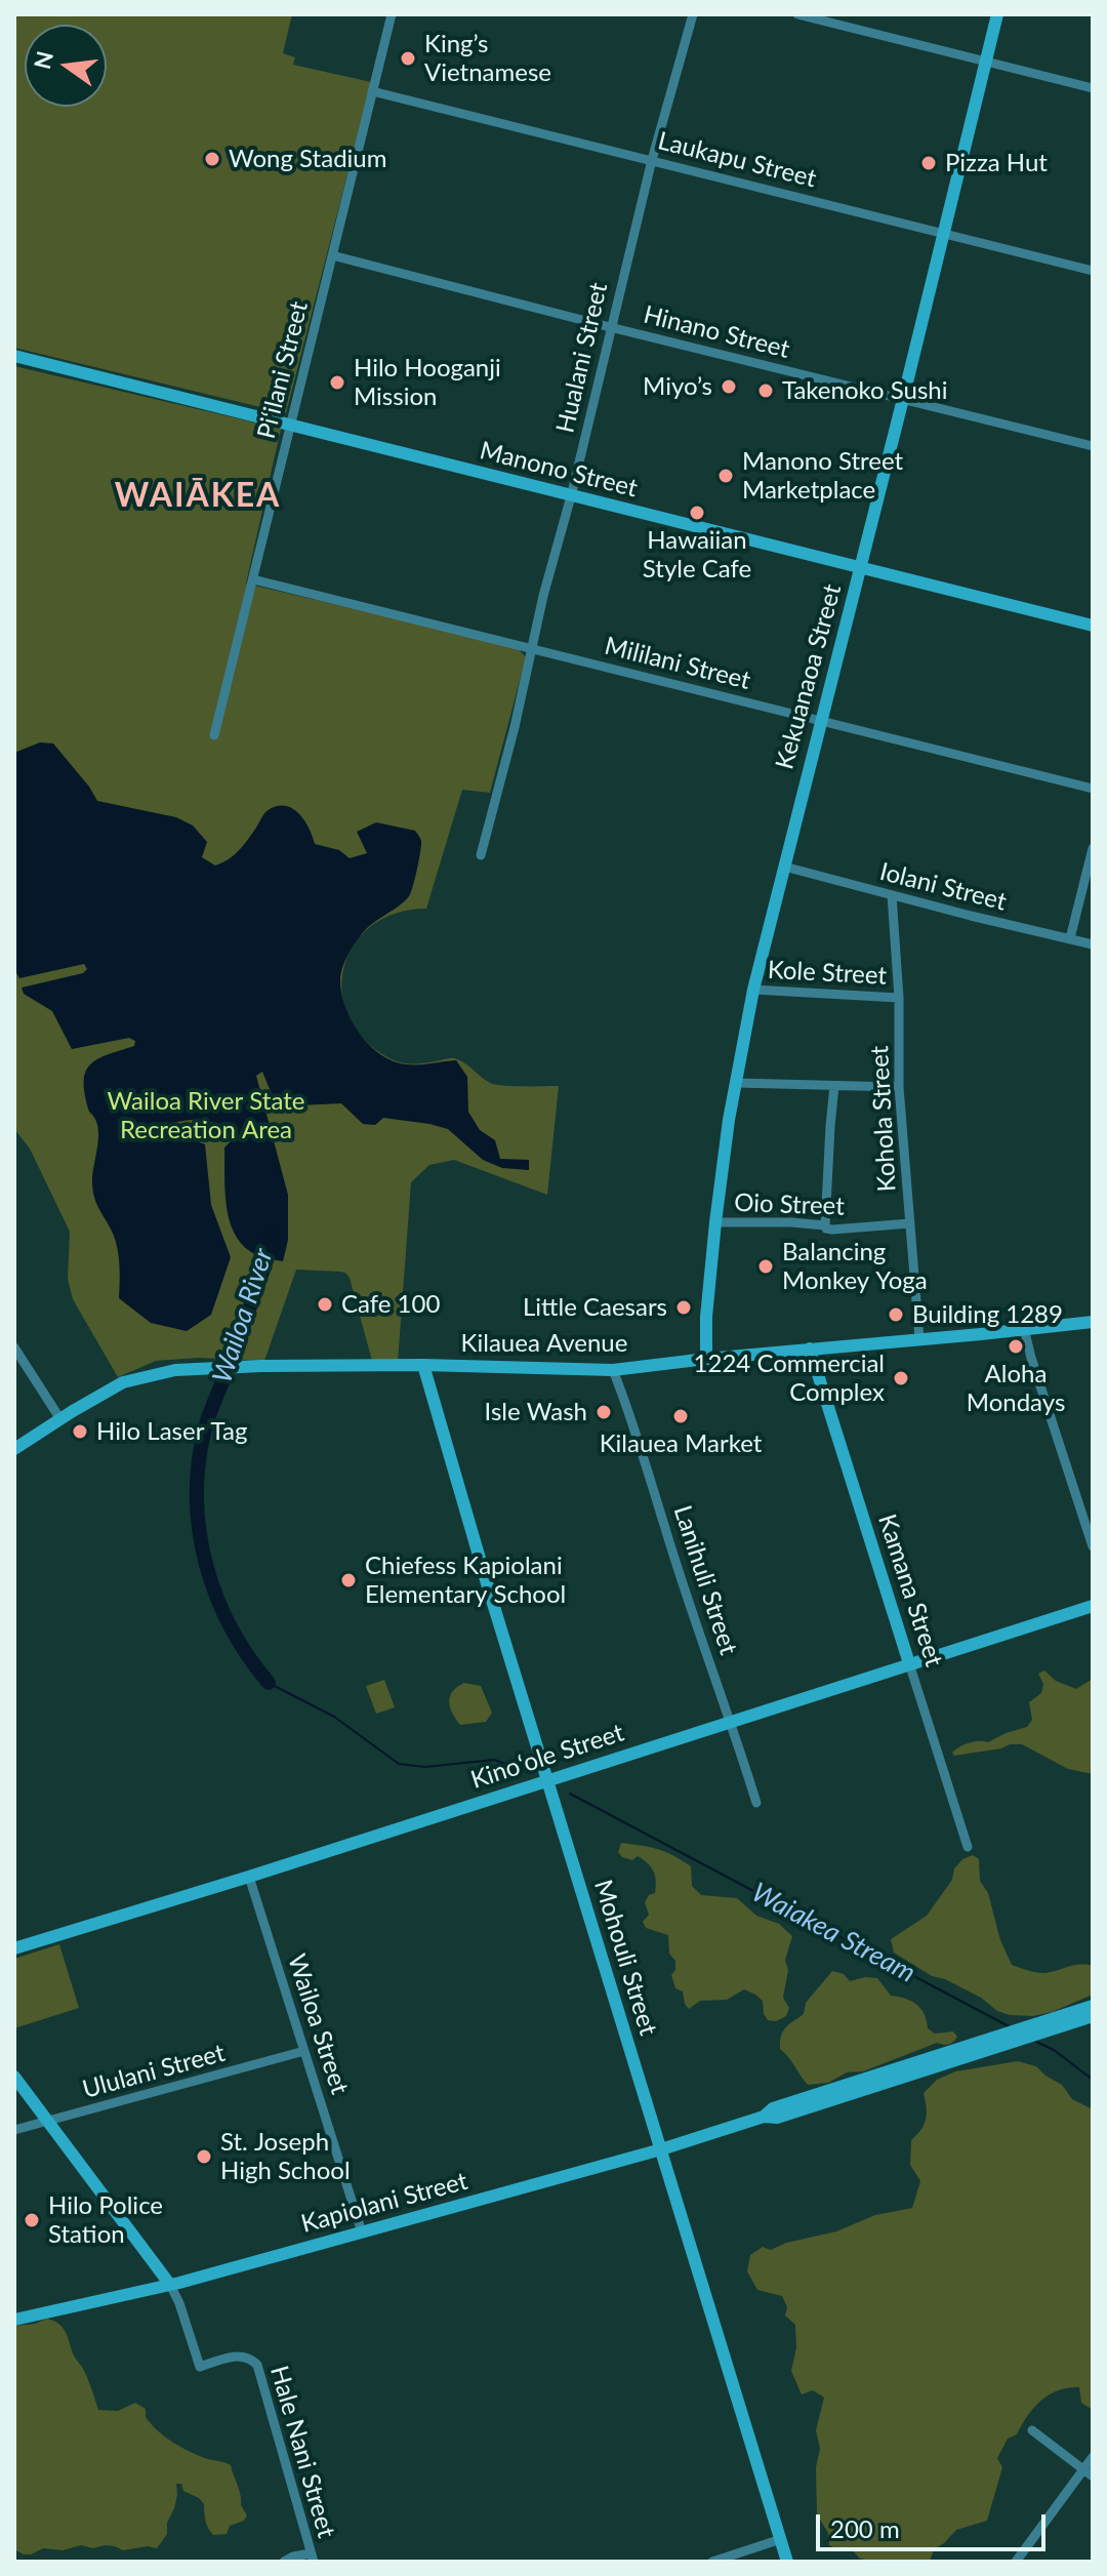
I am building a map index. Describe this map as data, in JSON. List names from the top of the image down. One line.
{"streets":{"street":["Laukapu Street","Hinano Street","Hualani Street","Pi‘ilani Street","Manono Street","Mililani Street","Kekuanaoa Street","Iolani Street","Kole Street","Kohola Street","Oio Street","Kilauea Avenue","Lanihuli Street","Kamana Street","Kinoʻole Street","Mohouli Street","Wailoa Street","Ululani Street","Kapiolani Street","Hale Nani Street"]},"crossings":[["Laukapu Street","Hualani Street"],["Laukapu Street","Pi‘ilani Street"],["Laukapu Street","Kekuanaoa Street"],["Hinano Street","Hualani Street"],["Hinano Street","Pi‘ilani Street"],["Hinano Street","Kekuanaoa Street"],["Hualani Street","Manono Street"],["Hualani Street","Mililani Street"],["Pi‘ilani Street","Manono Street"],["Pi‘ilani Street","Mililani Street"],["Manono Street","Kekuanaoa Street"],["Mililani Street","Kekuanaoa Street"],["Kekuanaoa Street","Iolani Street"],["Kekuanaoa Street","Kole Street"],["Kekuanaoa Street","Oio Street"],["Kekuanaoa Street","Kilauea Avenue"],["Iolani Street","Kohola Street"],["Kole Street","Kohola Street"],["Kohola Street","Oio Street"],["Kohola Street","Kilauea Avenue"],["Kilauea Avenue","Lanihuli Street"],["Kilauea Avenue","Kamana Street"],["Kilauea Avenue","Mohouli Street"],["Lanihuli Street","Kinoʻole Street"],["Kamana Street","Kinoʻole Street"],["Kinoʻole Street","Mohouli Street"],["Kinoʻole Street","Wailoa Street"],["Mohouli Street","Kapiolani Street"],["Wailoa Street","Ululani Street"],["Wailoa Street","Kapiolani Street"],["Kapiolani Street","Hale Nani Street"]],"districts":["WAIĀKEA"],"water":["Wailoa River","Waiakea Stream"],"parks":["Wailoa River State Recreation Area"],"places":["King’s Vietnamese","Wong Stadium","Pizza Hut","Hilo Hooganji Mission","Miyo’s","Takenoko Sushi","Manono Street Marketplace","Hawaiian Style Cafe","Balancing Monkey Yoga","Cafe 100","Little Caesars","Building 1289","Aloha Mondays","1224 Commercial Complex","Isle Wash","Kilauea Market","Hilo Laser Tag","Chiefess Kapiolani Elementary School","St. Joseph High School","Hilo Police Station"],"scale_bar":"200 m","north":"left"}
